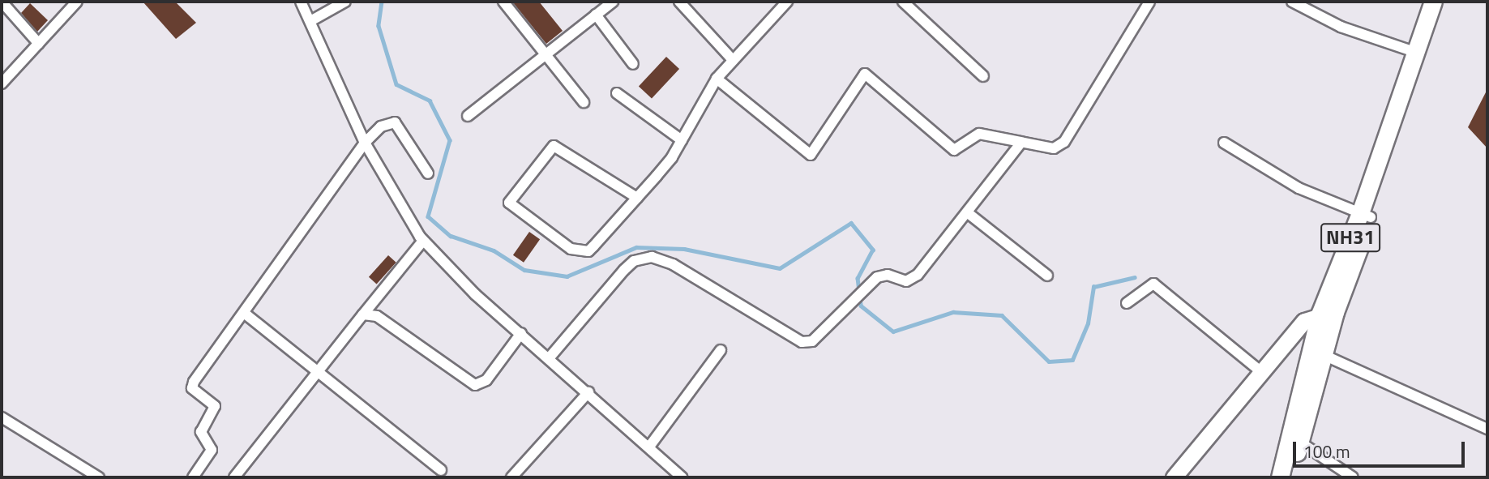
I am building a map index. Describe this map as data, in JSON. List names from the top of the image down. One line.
{"streets":{"highway":["NH31"]},"scale_bar":"100 m"}
